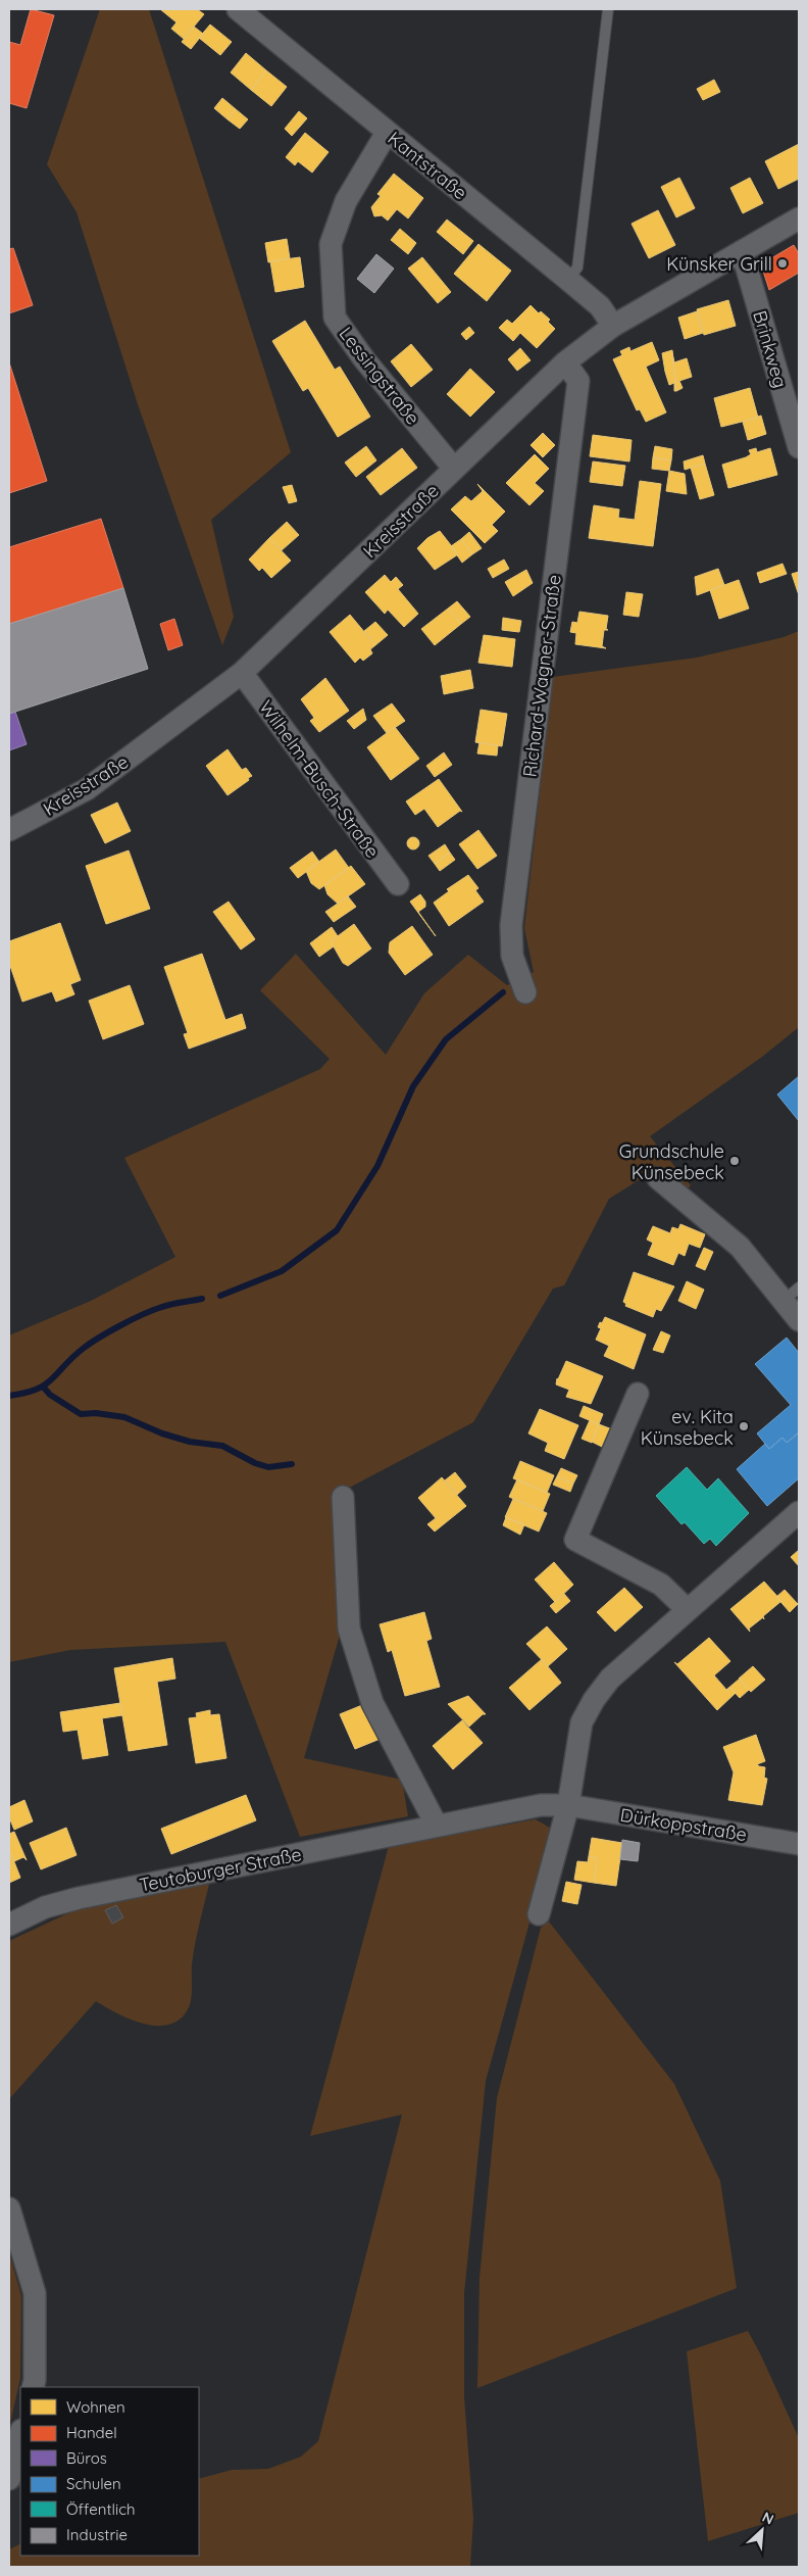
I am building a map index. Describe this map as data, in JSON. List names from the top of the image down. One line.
{"streets":{"street":["Kantstraße","Brinkweg","Lessingstraße","Kreisstraße","Richard-Wagner-Straße","Wilhelm-Busch-Straße","Dürkoppstraße","Teutoburger Straße"]},"crossings":[["Kantstraße","Lessingstraße"],["Kantstraße","Kreisstraße"],["Brinkweg","Kreisstraße"],["Lessingstraße","Kreisstraße"],["Kreisstraße","Richard-Wagner-Straße"],["Kreisstraße","Wilhelm-Busch-Straße"],["Dürkoppstraße","Teutoburger Straße"]],"places":["Künsker Grill","Grundschule Künsebeck","ev. Kita Künsebeck"],"legend":["Wohnen","Handel","Büros","Schulen","Öffentlich","Industrie"],"north":"top right"}
